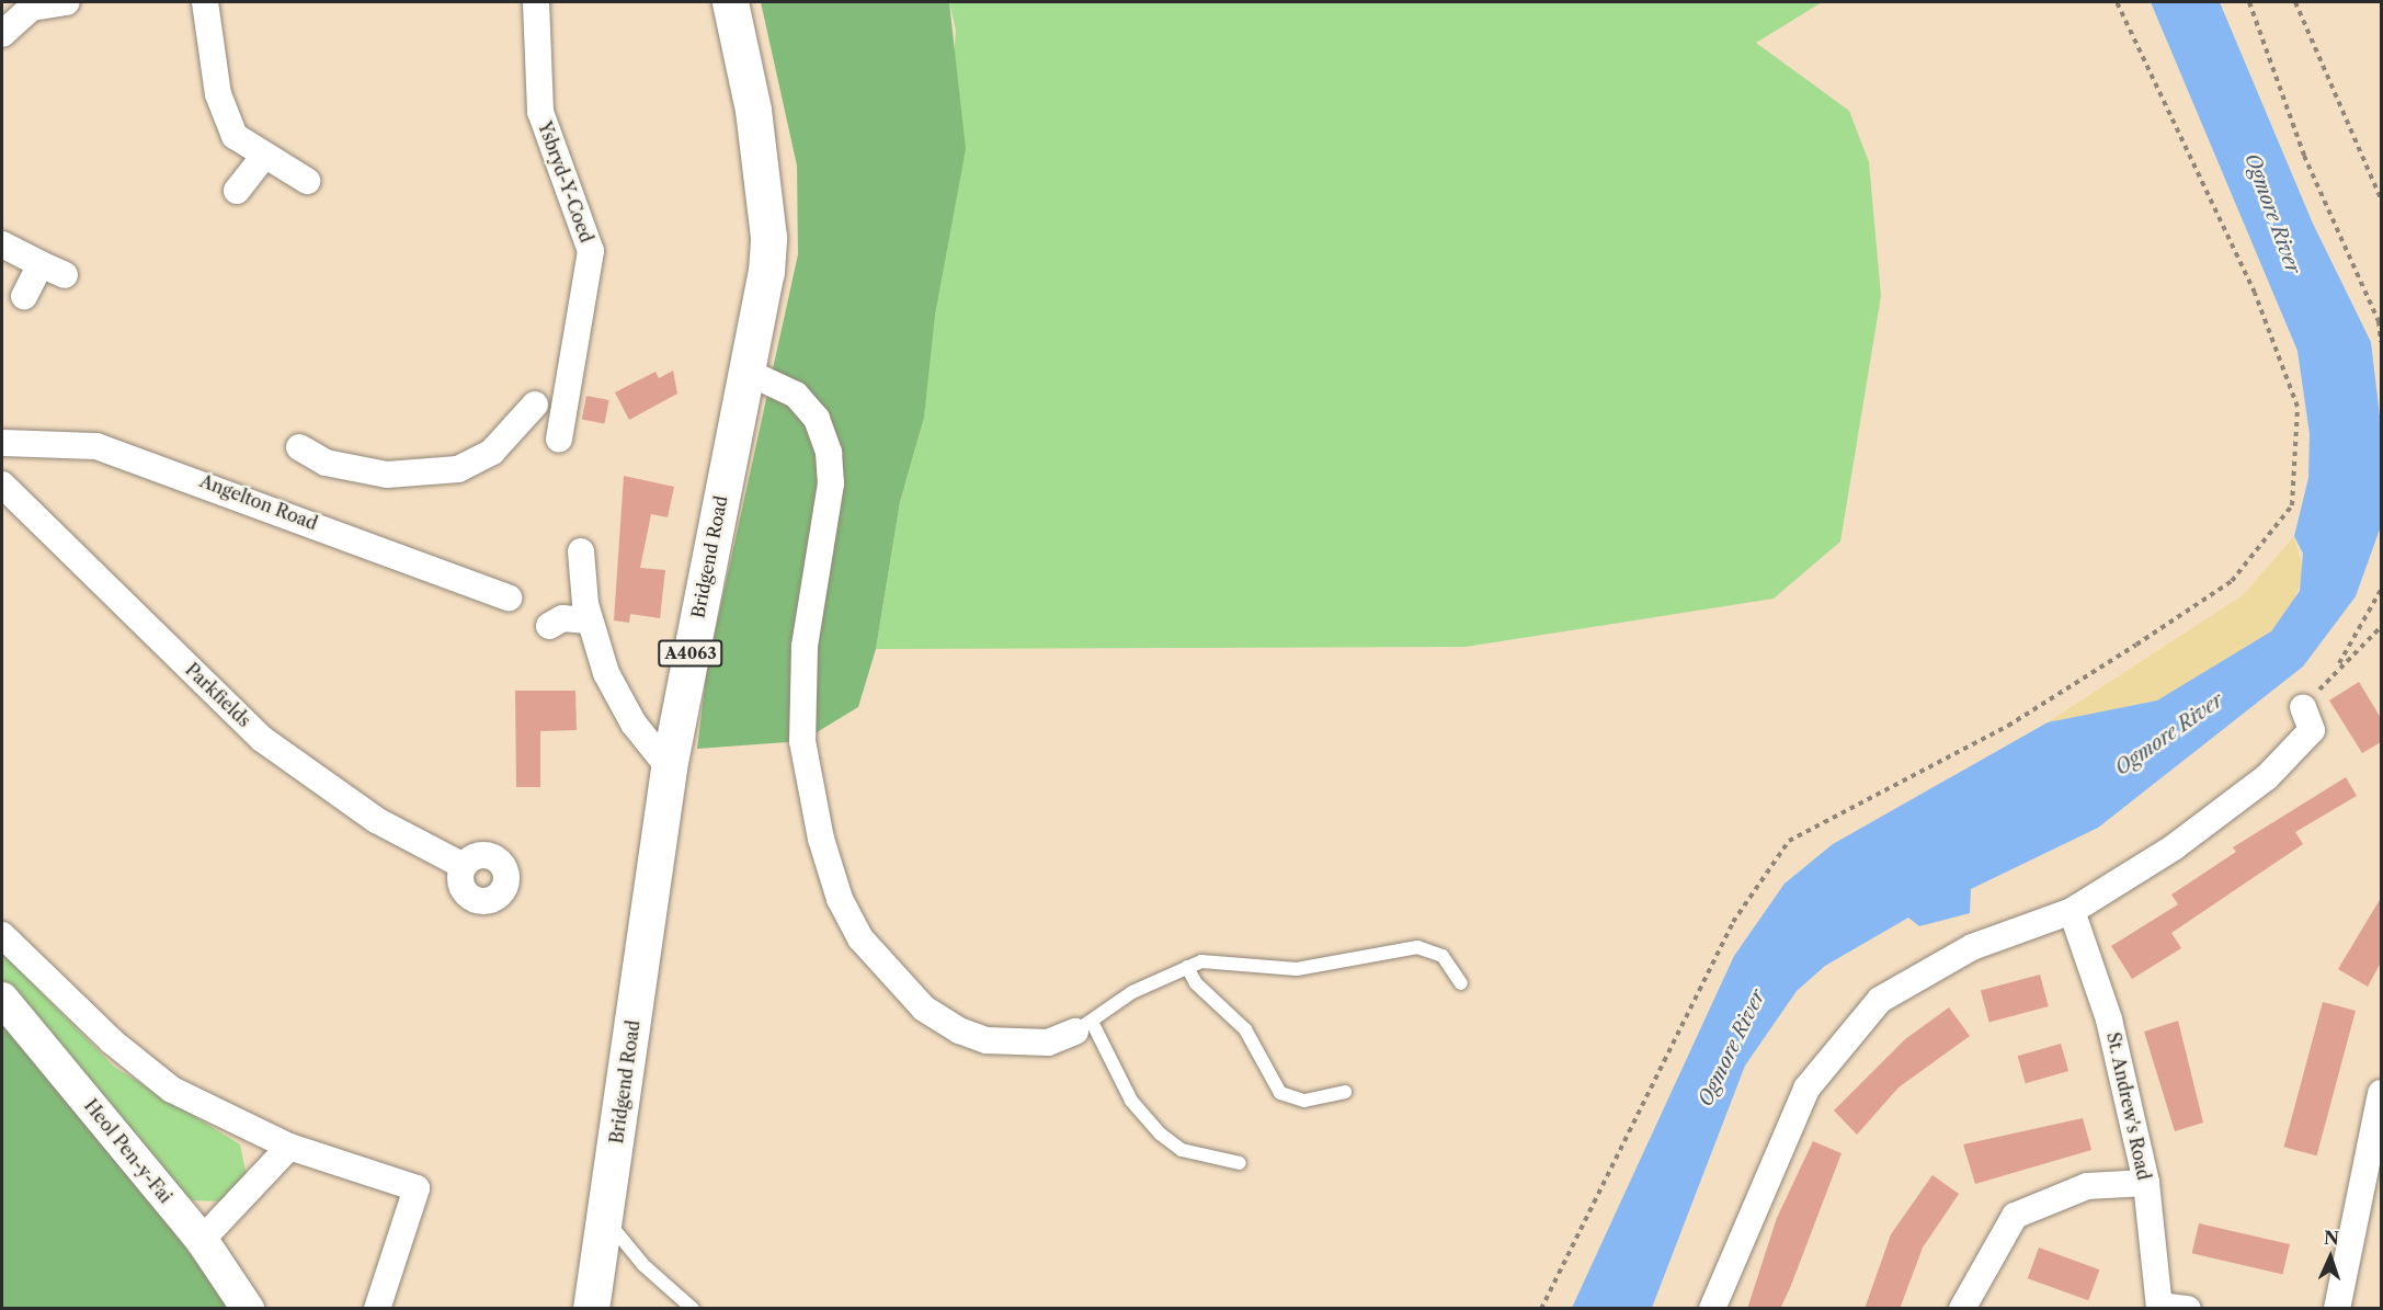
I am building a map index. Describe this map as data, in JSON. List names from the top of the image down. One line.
{"streets":{"main road":["Bridgend Road","A4063"],"street":["Ysbryd-Y-Coed","Angelton Road","Parkfields","St. Andrew's Road","Heol Pen-y-Fai"]},"water":["Ogmore River"],"north":"top"}
